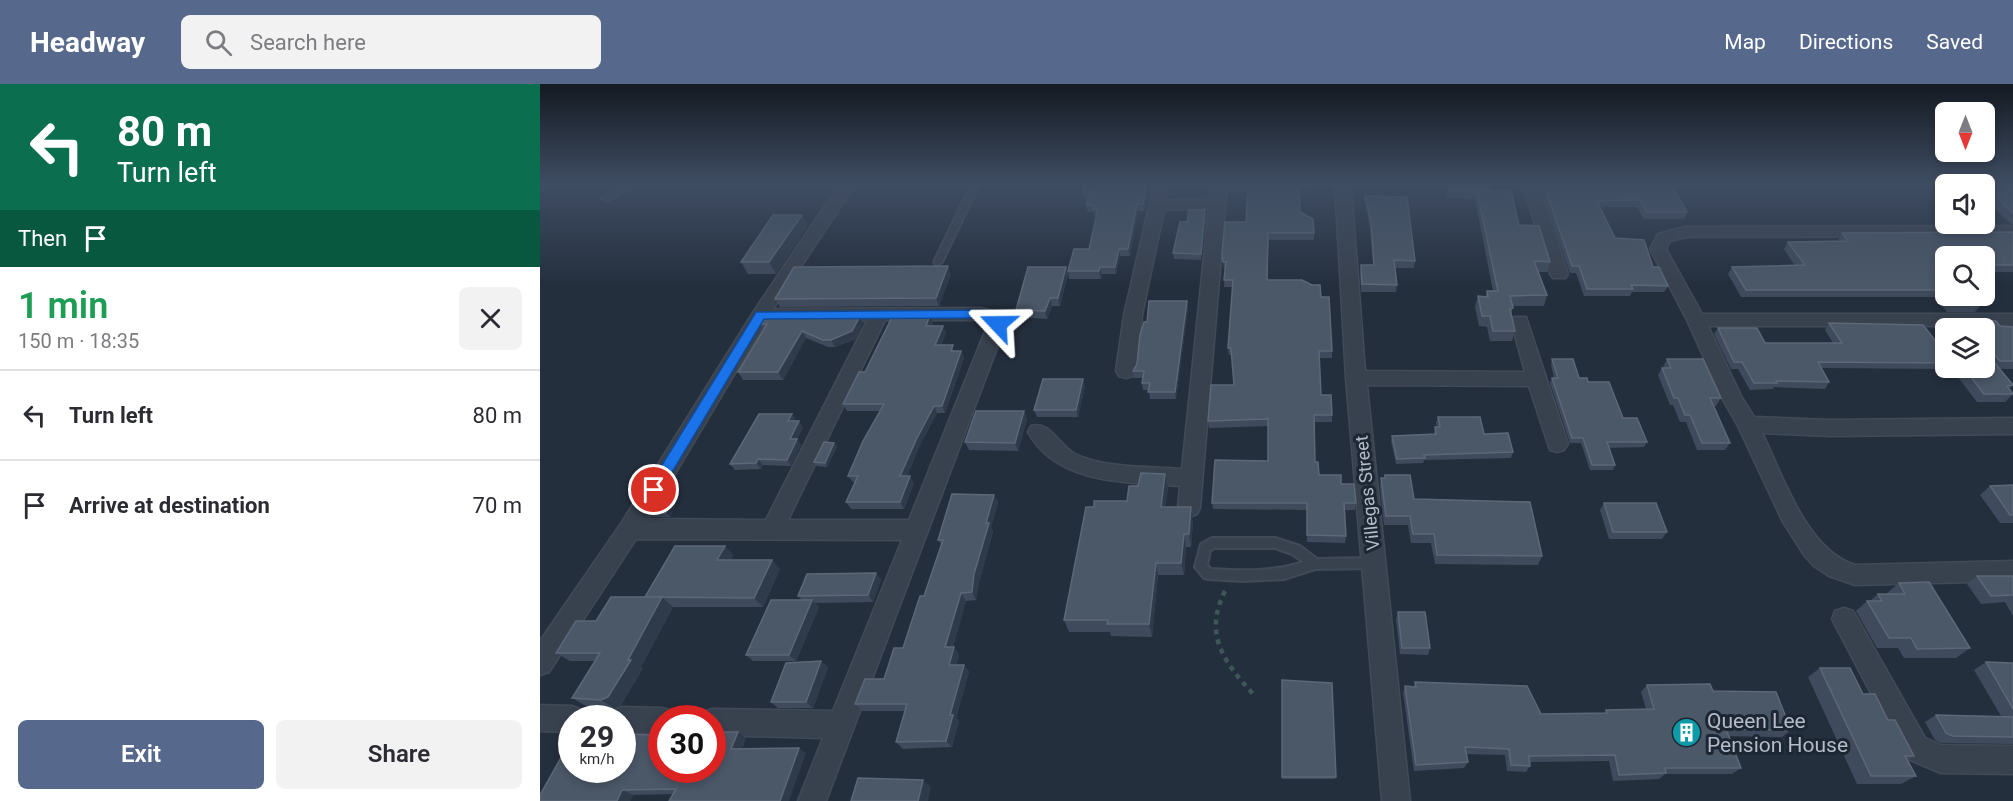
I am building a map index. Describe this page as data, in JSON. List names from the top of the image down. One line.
{"streets":{"street":["Villegas Street"]},"places":{"building":["Queen Lee Pension House"]},"north":"bottom","page":{"header":"Headway","search":"Search here","nav":["Map","Directions","Saved"],"turn":["80 m","Turn left"],"then":"Then","heading":["1 min","150 m · 18:35"],"list":[{"name":"Turn left","value":"80 m"},{"name":"Arrive at destination","value":"70 m"}],"speed":"29 km/h","limit":"30","buttons":["Exit","Share"]}}
